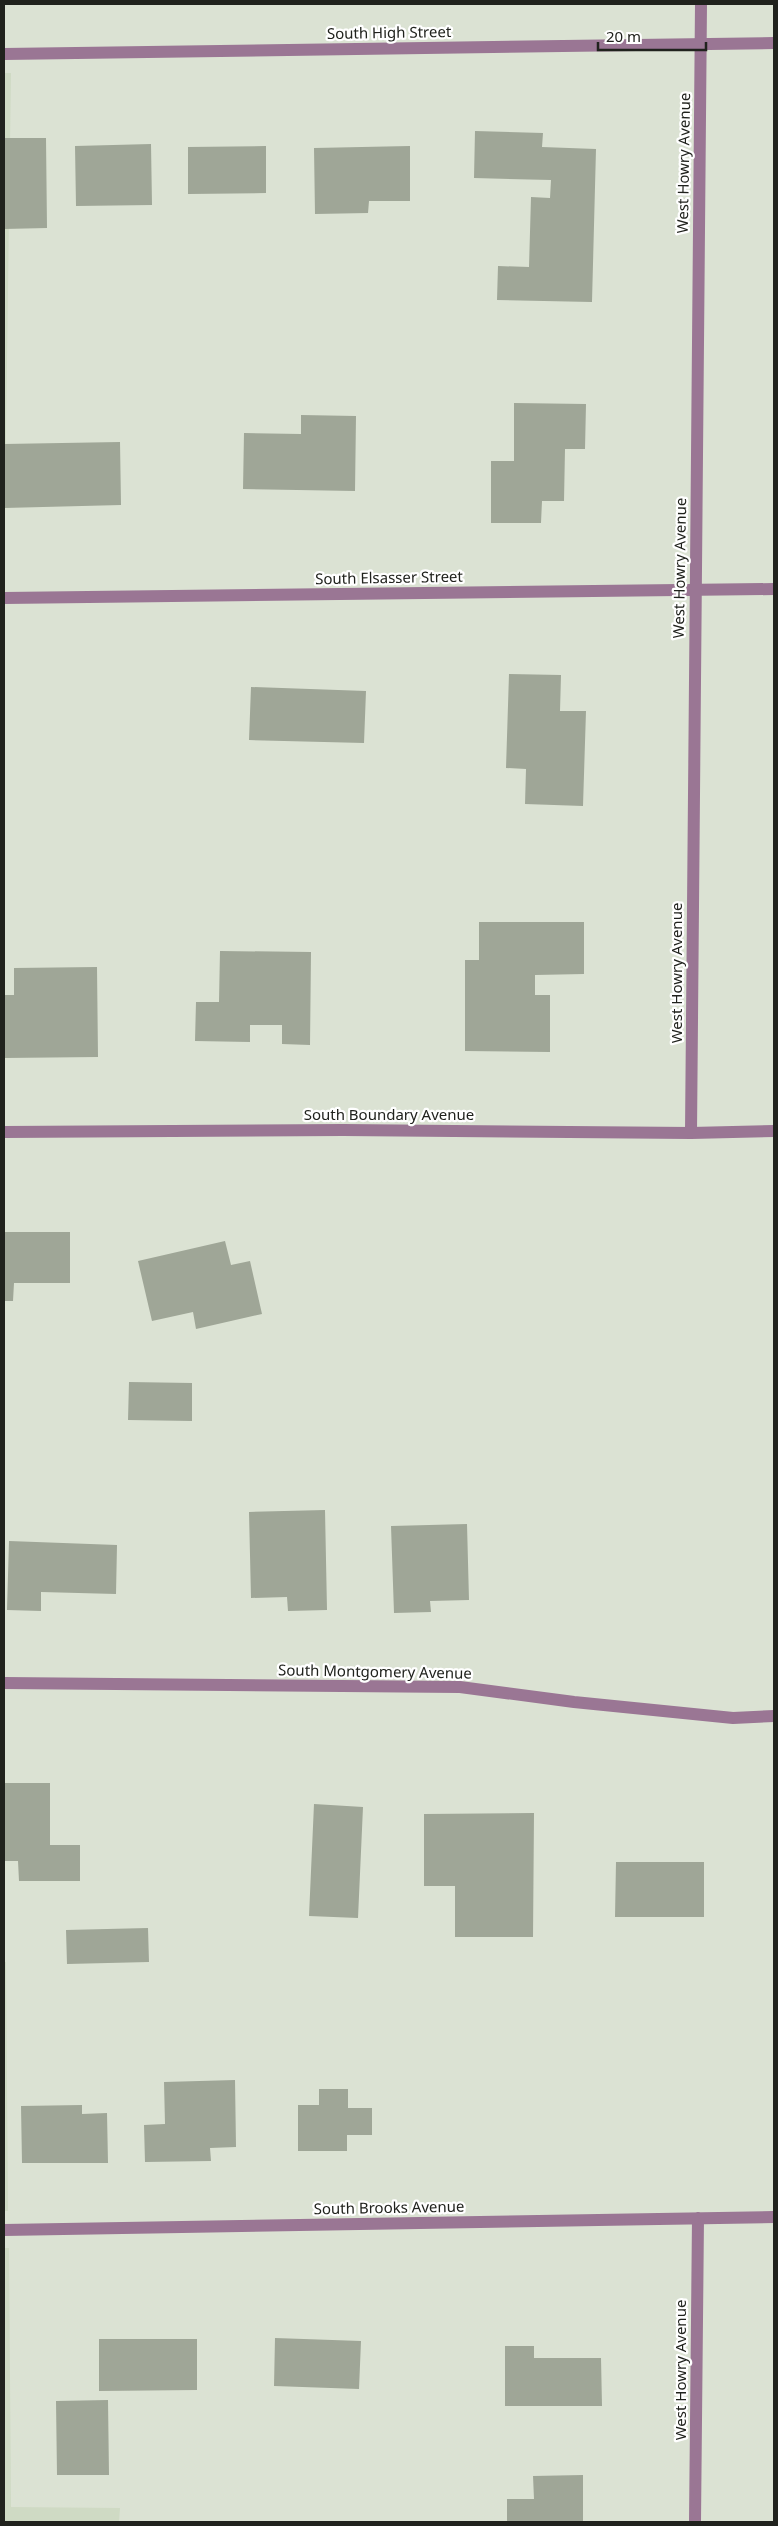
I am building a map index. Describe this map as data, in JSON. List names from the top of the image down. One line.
{"streets":{"street":["South High Street","West Howry Avenue","South Elsasser Street","South Boundary Avenue","South Montgomery Avenue","South Brooks Avenue"]},"crossings":[["South High Street","West Howry Avenue"],["West Howry Avenue","South Elsasser Street"],["West Howry Avenue","South Boundary Avenue"],["West Howry Avenue","South Brooks Avenue"]],"scale_bar":"20 m"}
